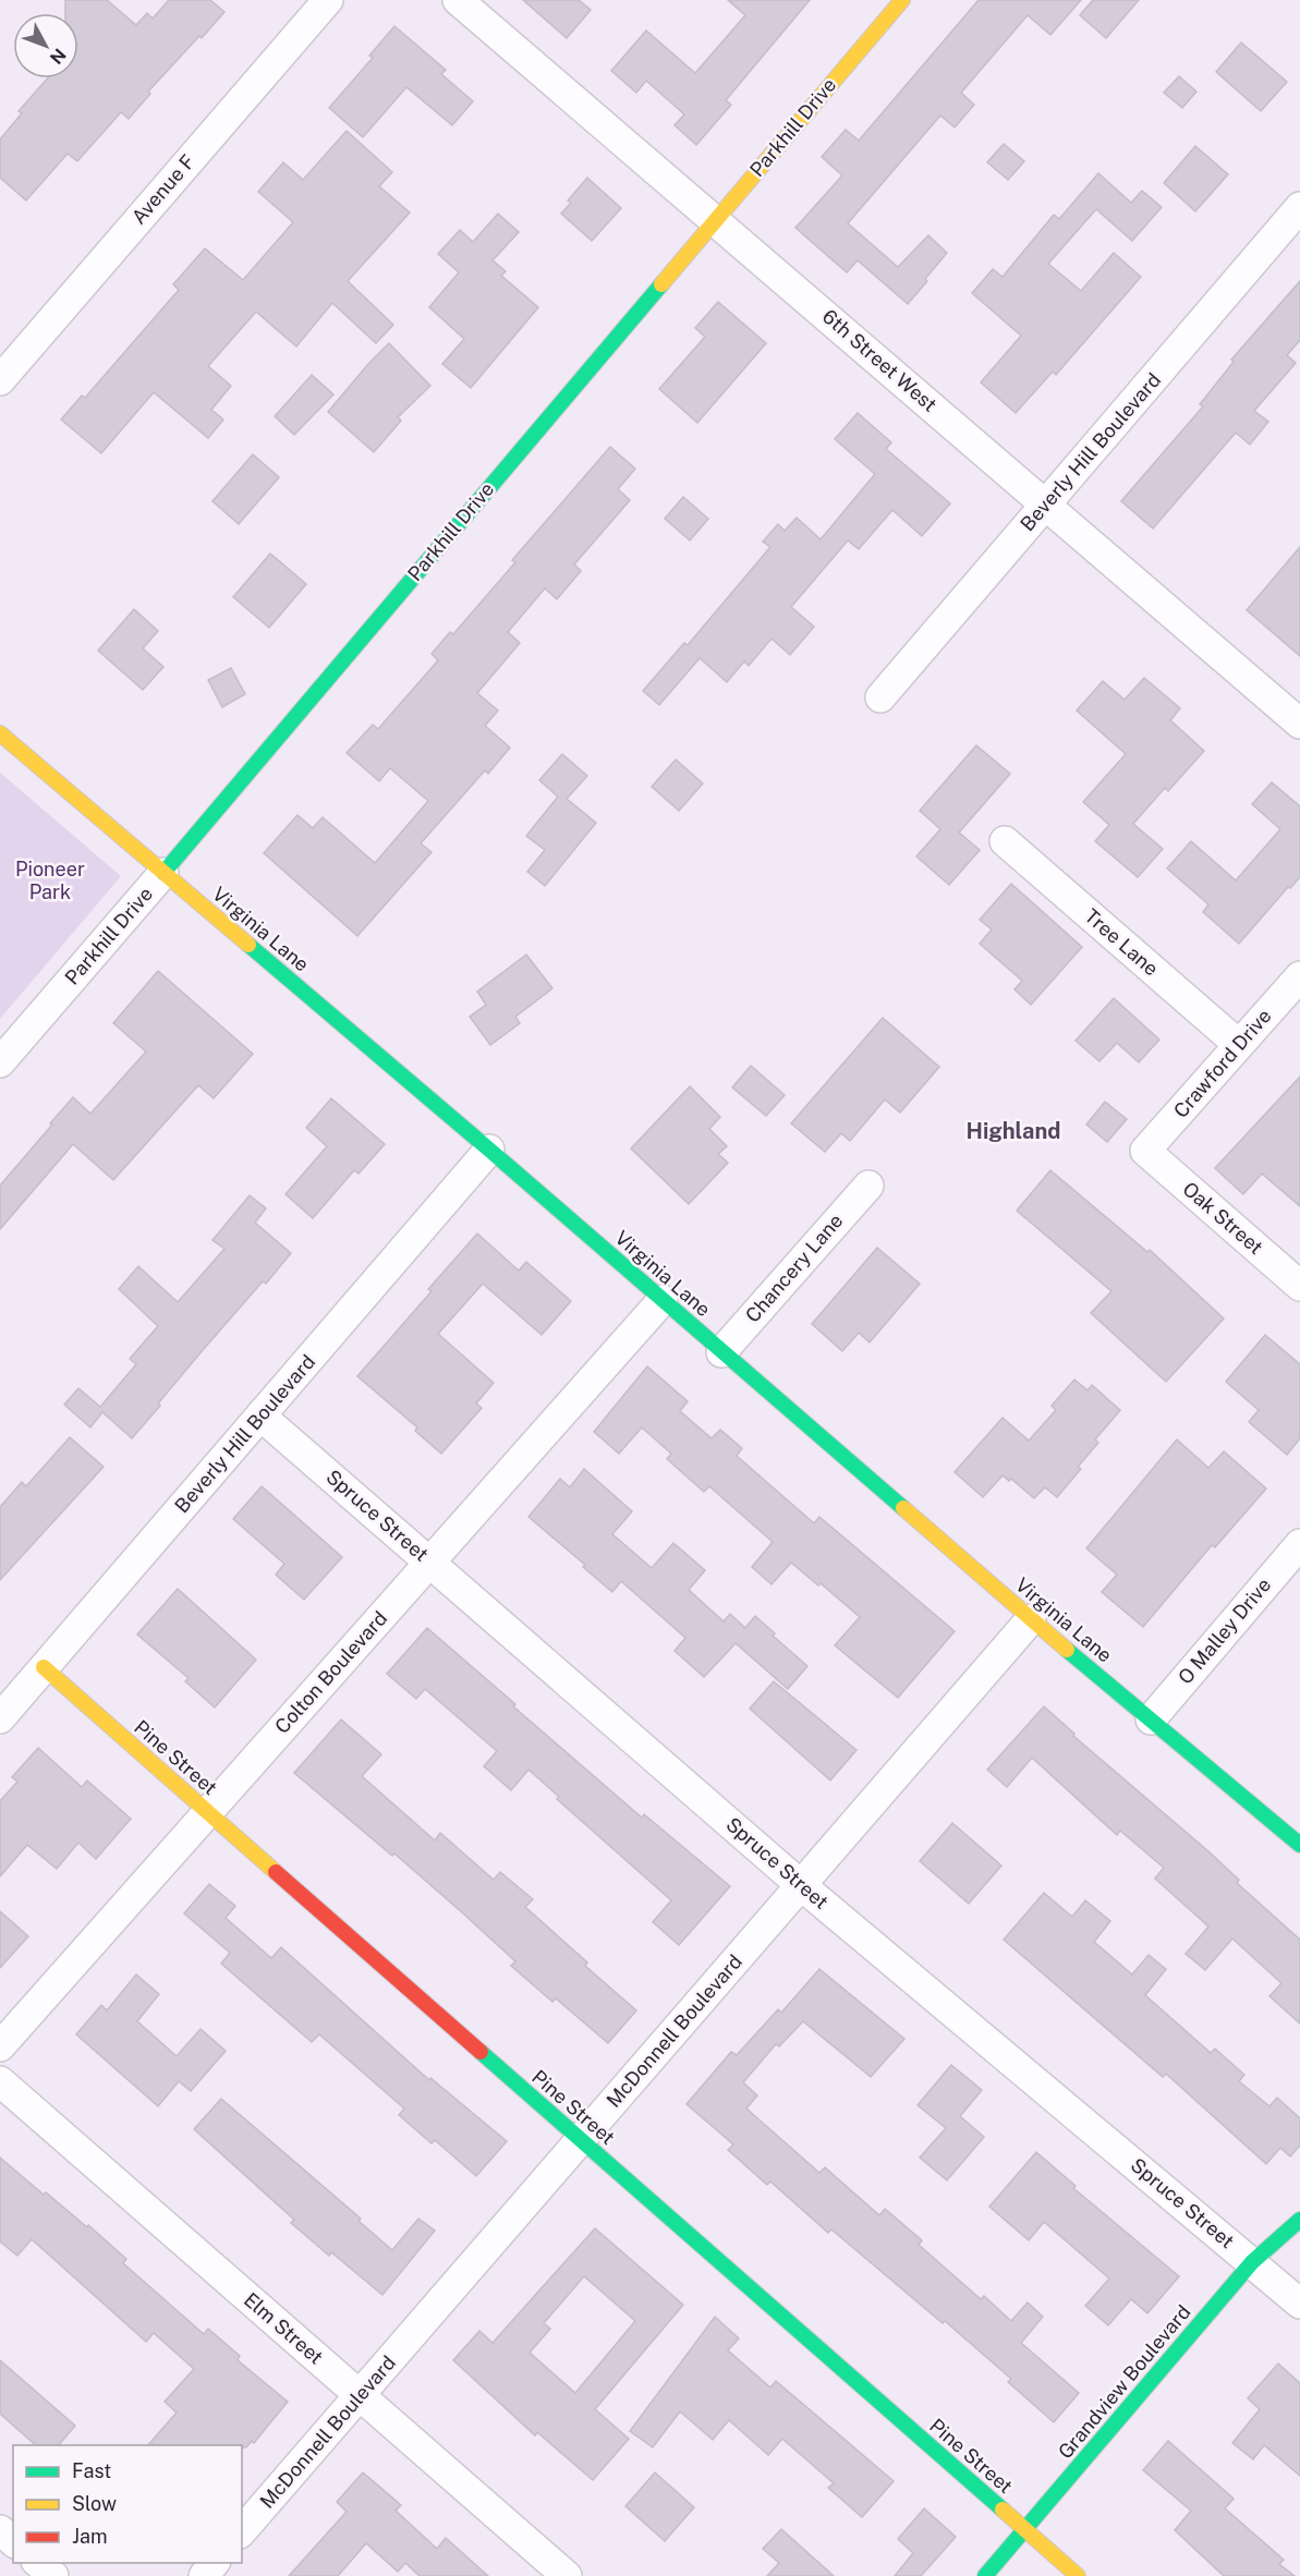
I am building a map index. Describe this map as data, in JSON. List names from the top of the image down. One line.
{"streets":{"street":["Parkhill Drive","Avenue F","6th Street West","Beverly Hill Boulevard","Virginia Lane","Tree Lane","Crawford Drive","Oak Street","Chancery Lane","Spruce Street","O Malley Drive","Colton Boulevard","Pine Street","McDonnell Boulevard","Elm Street","Grandview Boulevard"]},"crossings":[["Parkhill Drive","6th Street West"],["Parkhill Drive","Virginia Lane"],["6th Street West","Beverly Hill Boulevard"],["Beverly Hill Boulevard","Virginia Lane"],["Beverly Hill Boulevard","Spruce Street"],["Beverly Hill Boulevard","Pine Street"],["Virginia Lane","Chancery Lane"],["Virginia Lane","O Malley Drive"],["Virginia Lane","Colton Boulevard"],["Virginia Lane","McDonnell Boulevard"],["Tree Lane","Crawford Drive"],["Crawford Drive","Oak Street"],["Spruce Street","Colton Boulevard"],["Spruce Street","McDonnell Boulevard"],["Spruce Street","Grandview Boulevard"],["Colton Boulevard","Pine Street"],["Pine Street","McDonnell Boulevard"],["Pine Street","Grandview Boulevard"],["McDonnell Boulevard","Elm Street"]],"districts":["Highland"],"parks":["Pioneer Park"],"legend":["Fast","Slow","Jam"],"north":"bottom right"}
